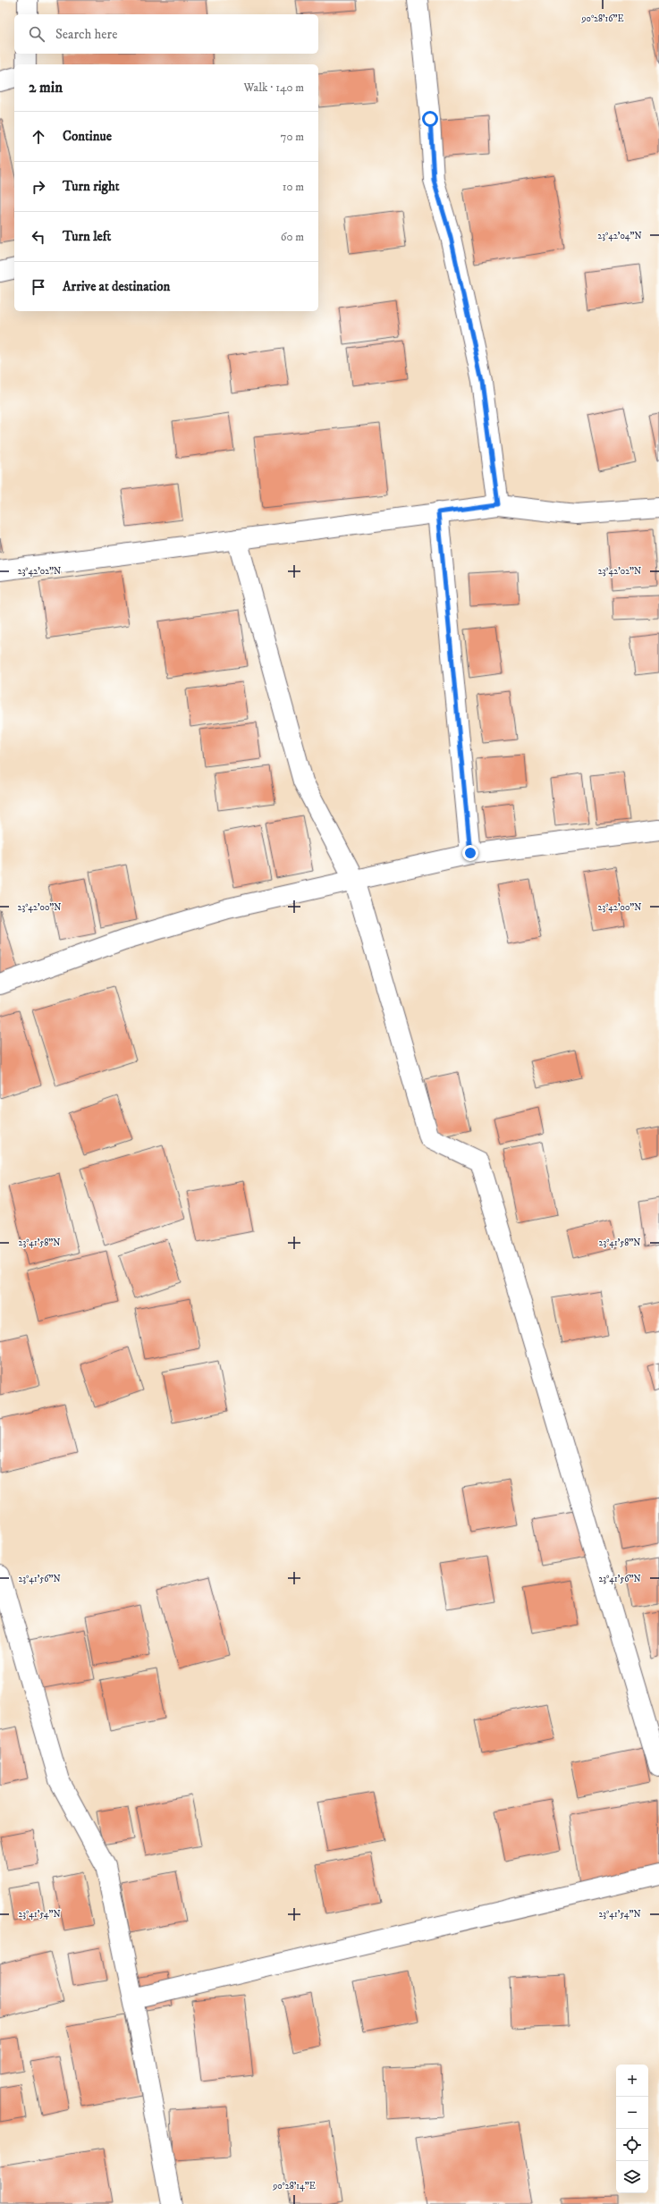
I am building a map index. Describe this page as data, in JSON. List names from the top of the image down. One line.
{"page":{"search":"Search here","heading":["2 min","Walk · 140 m"],"list":[["Continue","70 m"],["Turn right","10 m"],["Turn left","60 m"],"Arrive at destination"],"map_buttons":["+","−"]},"coordinates":["90°28'16\"E","23°42'04\"N","23°42'02\"N","23°42'00\"N","23°41'58\"N","23°41'56\"N","23°41'54\"N","90°28'14\"E"]}
